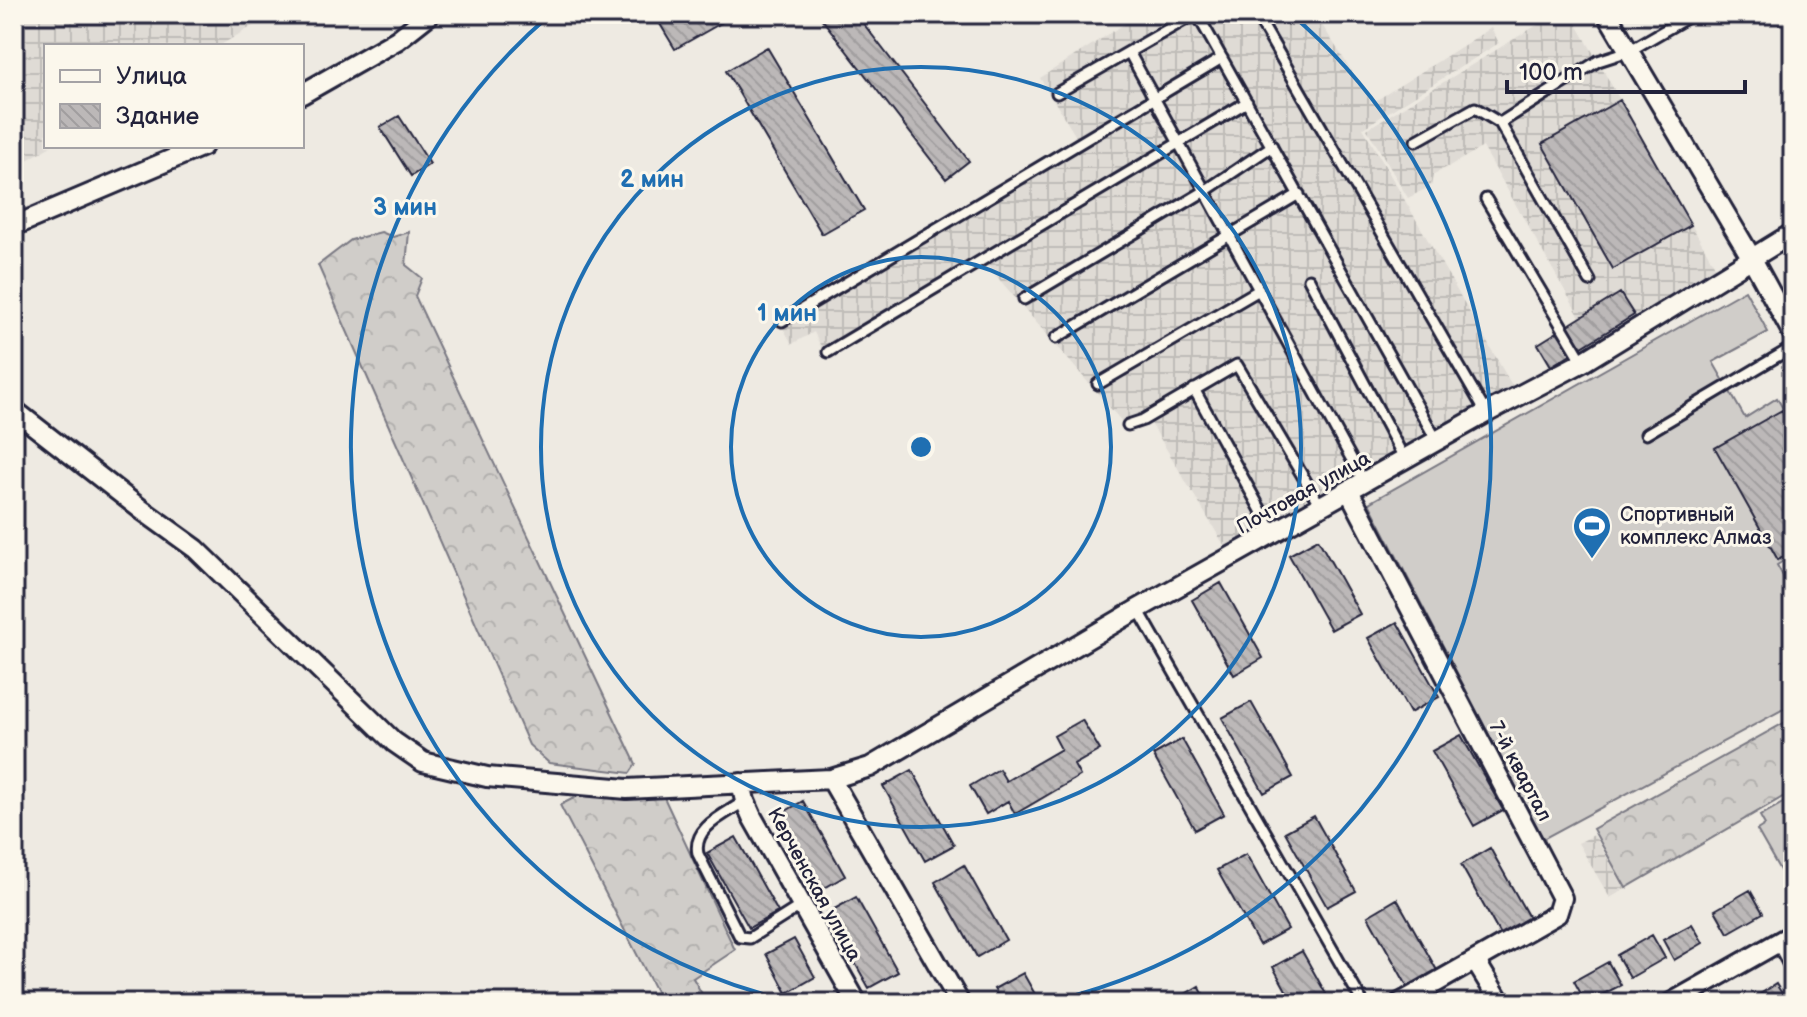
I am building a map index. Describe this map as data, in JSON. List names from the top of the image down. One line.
{"streets":{"street":["Почтовая улица","7-й квартал","Керченская улица"]},"crossings":[["Почтовая улица","7-й квартал"],["Почтовая улица","Керченская улица"]],"places":{"sports":["Спортивный комплекс Алмаз"]},"legend":["Улица","Здание"],"scale_bar":"100 m","rings":["2 мин","3 мин","1 мин"]}
